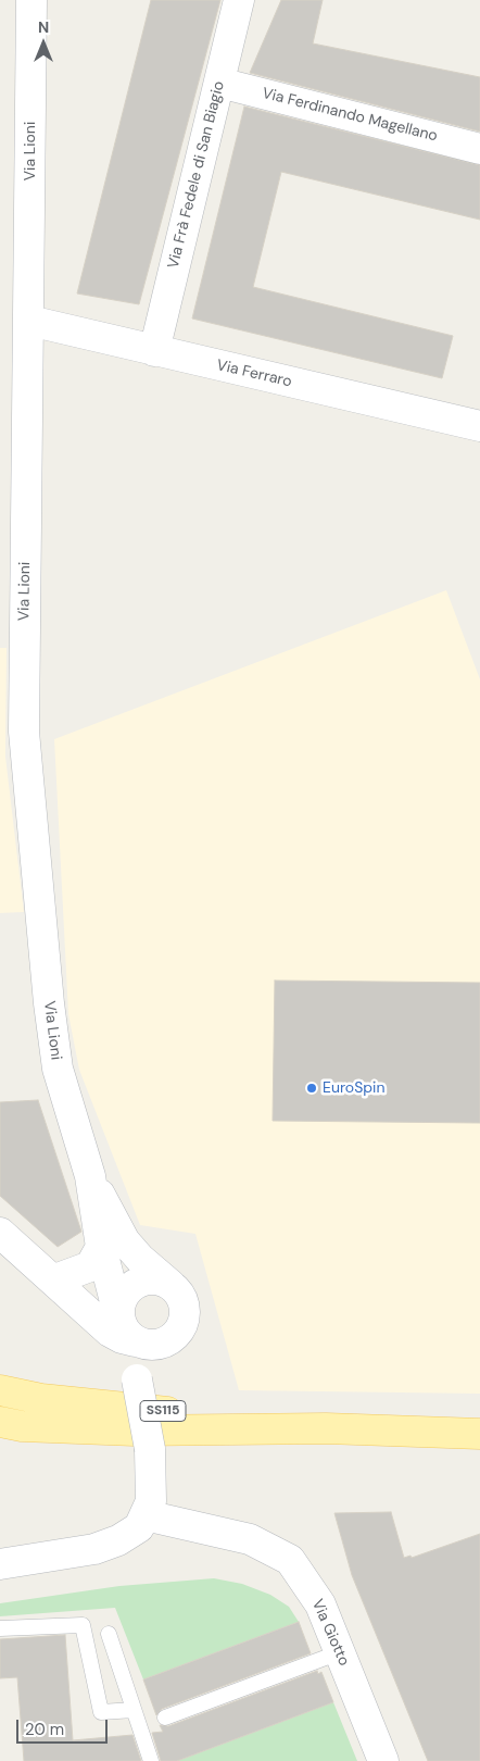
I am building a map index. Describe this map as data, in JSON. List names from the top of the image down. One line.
{"streets":{"main road":["SS115"],"street":["Via Ferdinando Magellano","Via Lioni","Via Frà Fedele di San Biagio","Via Ferraro","Via Giotto"]},"crossings":[["Via Ferdinando Magellano","Via Frà Fedele di San Biagio"],["Via Lioni","Via Ferraro"],["Via Frà Fedele di San Biagio","Via Ferraro"]],"places":["EuroSpin"],"scale_bar":"20 m","north":"top"}
